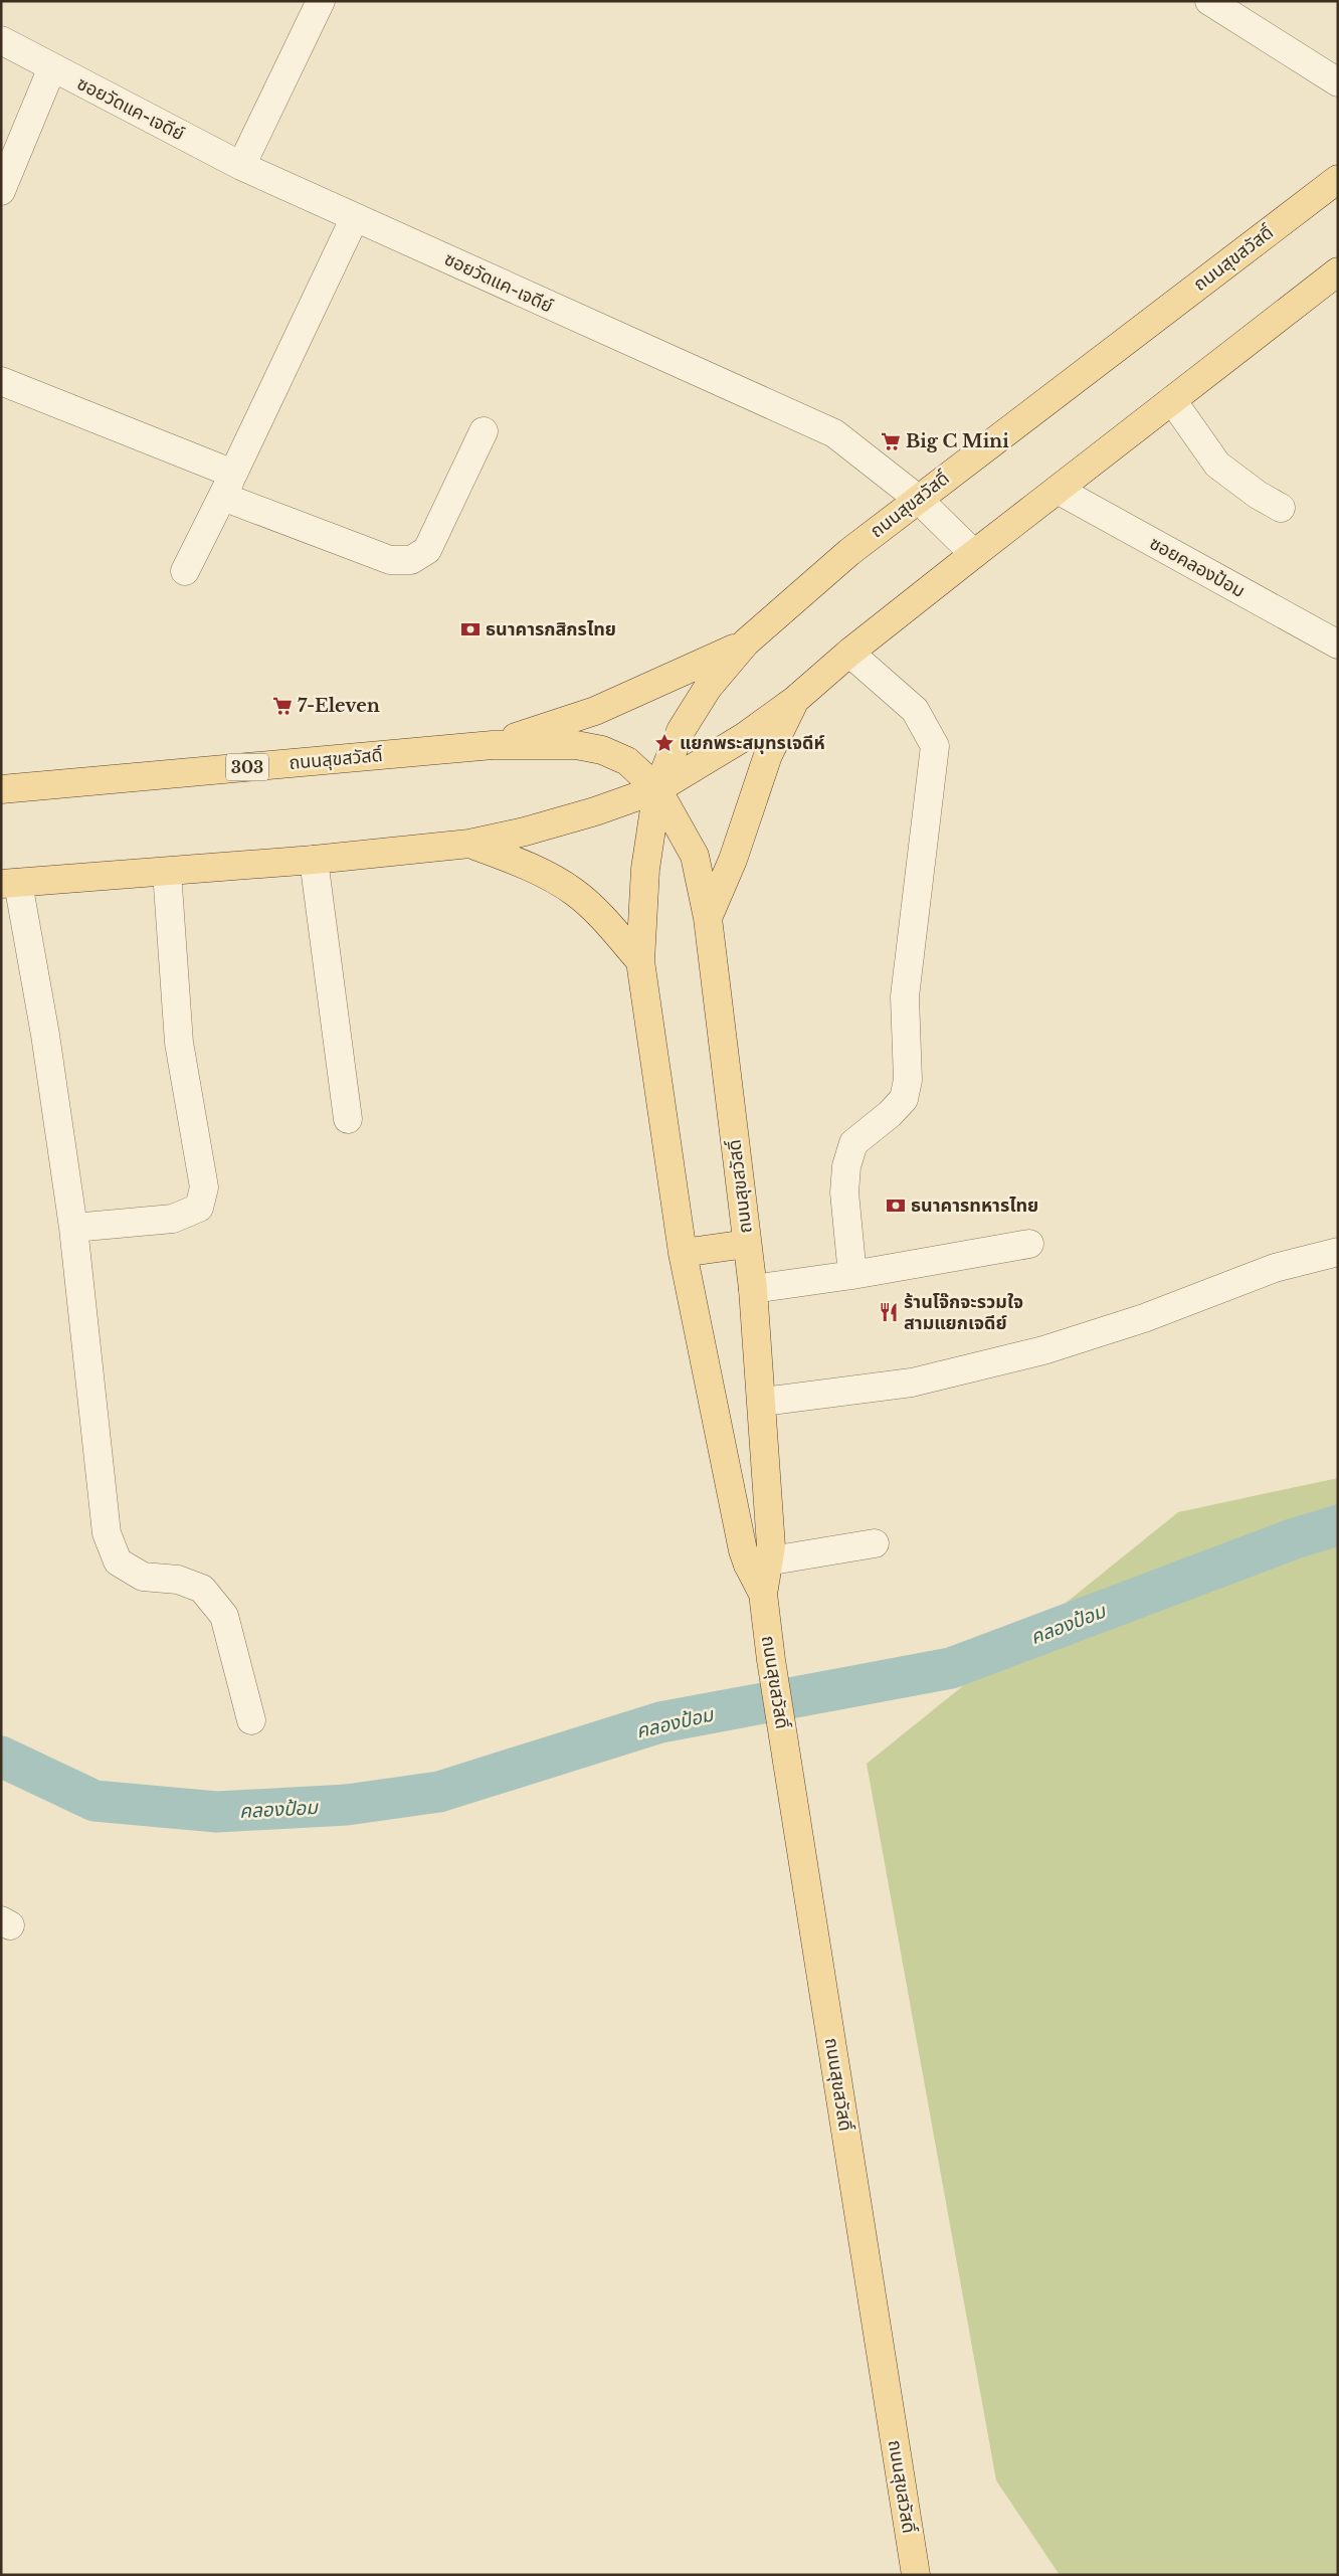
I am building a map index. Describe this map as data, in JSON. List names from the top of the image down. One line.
{"streets":{"main road":["ถนนสุขสวัสดิ์","303"],"street":["ซอยวัดแค-เจดีย์","ซอยคลองป้อม"]},"crossings":[["ซอยวัดแค-เจดีย์","ถนนสุขสวัสดิ์"]],"water":["คลองป้อม"],"places":{"supermarket":["Big C Mini","7-Eleven"],"bank":["ธนาคารกสิกรไทย","ธนาคารทหารไทย"],"place":["แยกพระสมุทรเจดีห์"],"restaurant":["ร้านโจ๊กจะรวมใจ สามแยกเจดีย์"]}}
